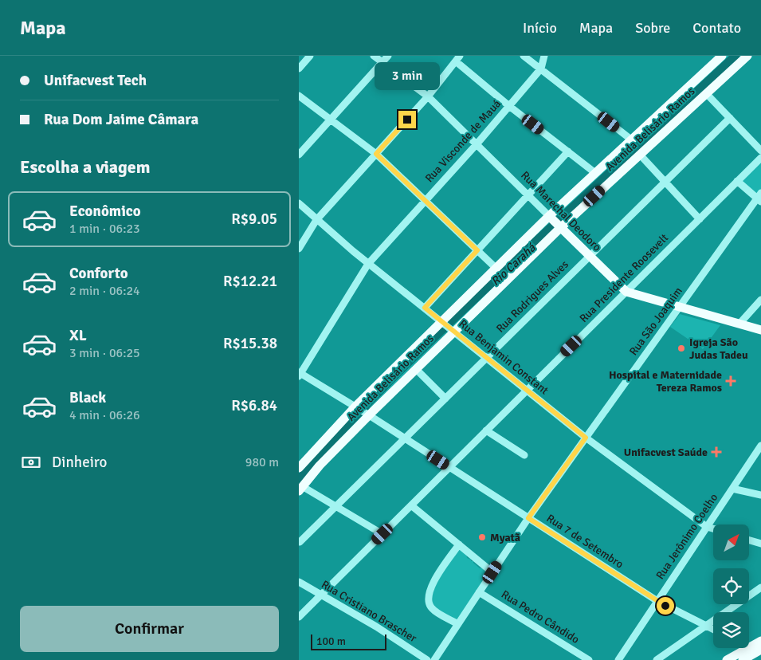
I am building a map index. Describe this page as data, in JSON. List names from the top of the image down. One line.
{"streets":{"main road":["Avenida Belisário Ramos","Rua Marechal Deodoro"],"street":["Rua Visconde de Mauá","Rua Presidente Roosevelt","Rua Rodrigues Alves","Rua São Joaquim","Rua Benjamin Constant","Rua Jerônimo Coelho","Rua 7 de Setembro","Rua Cristiano Brascher","Rua Pedro Cândido"]},"crossings":[["Avenida Belisário Ramos","Rua Marechal Deodoro"],["Avenida Belisário Ramos","Rua Benjamin Constant"],["Avenida Belisário Ramos","Rua 7 de Setembro"],["Rua Visconde de Mauá","Rua Marechal Deodoro"],["Rua Visconde de Mauá","Rua Benjamin Constant"],["Rua Visconde de Mauá","Rua 7 de Setembro"],["Rua Marechal Deodoro","Rua Presidente Roosevelt"],["Rua Marechal Deodoro","Rua Rodrigues Alves"],["Rua Marechal Deodoro","Rua São Joaquim"],["Rua Presidente Roosevelt","Rua Benjamin Constant"],["Rua Presidente Roosevelt","Rua 7 de Setembro"],["Rua Presidente Roosevelt","Rua Cristiano Brascher"],["Rua Rodrigues Alves","Rua Benjamin Constant"],["Rua Rodrigues Alves","Rua 7 de Setembro"],["Rua São Joaquim","Rua Benjamin Constant"],["Rua São Joaquim","Rua 7 de Setembro"],["Rua São Joaquim","Rua Pedro Cândido"],["Rua Benjamin Constant","Rua Jerônimo Coelho"],["Rua Jerônimo Coelho","Rua 7 de Setembro"]],"water":["Rio Carahá"],"places":{"other":["Igreja São Judas Tadeu","Myatã"],"health":["Hospital e Maternidade Tereza Ramos","Unifacvest Saúde"]},"scale_bar":"100 m","north":"top right","page":{"header":"Mapa","nav":["Início","Mapa","Sobre","Contato"],"banner":["Unifacvest Tech","Rua Dom Jaime Câmara"],"bubble":"3 min","heading":"Escolha a viagem","list":[{"name":"Econômico","note":"1 min · 06:23","value":"R$9.05"},{"name":"Conforto","note":"2 min · 06:24","value":"R$12.21"},{"name":"XL","note":"3 min · 06:25","value":"R$15.38"},{"name":"Black","note":"4 min · 06:26","value":"R$6.84"}],"pay":["Dinheiro","980 m"],"buttons":"Confirmar","scale":"100 m"}}
